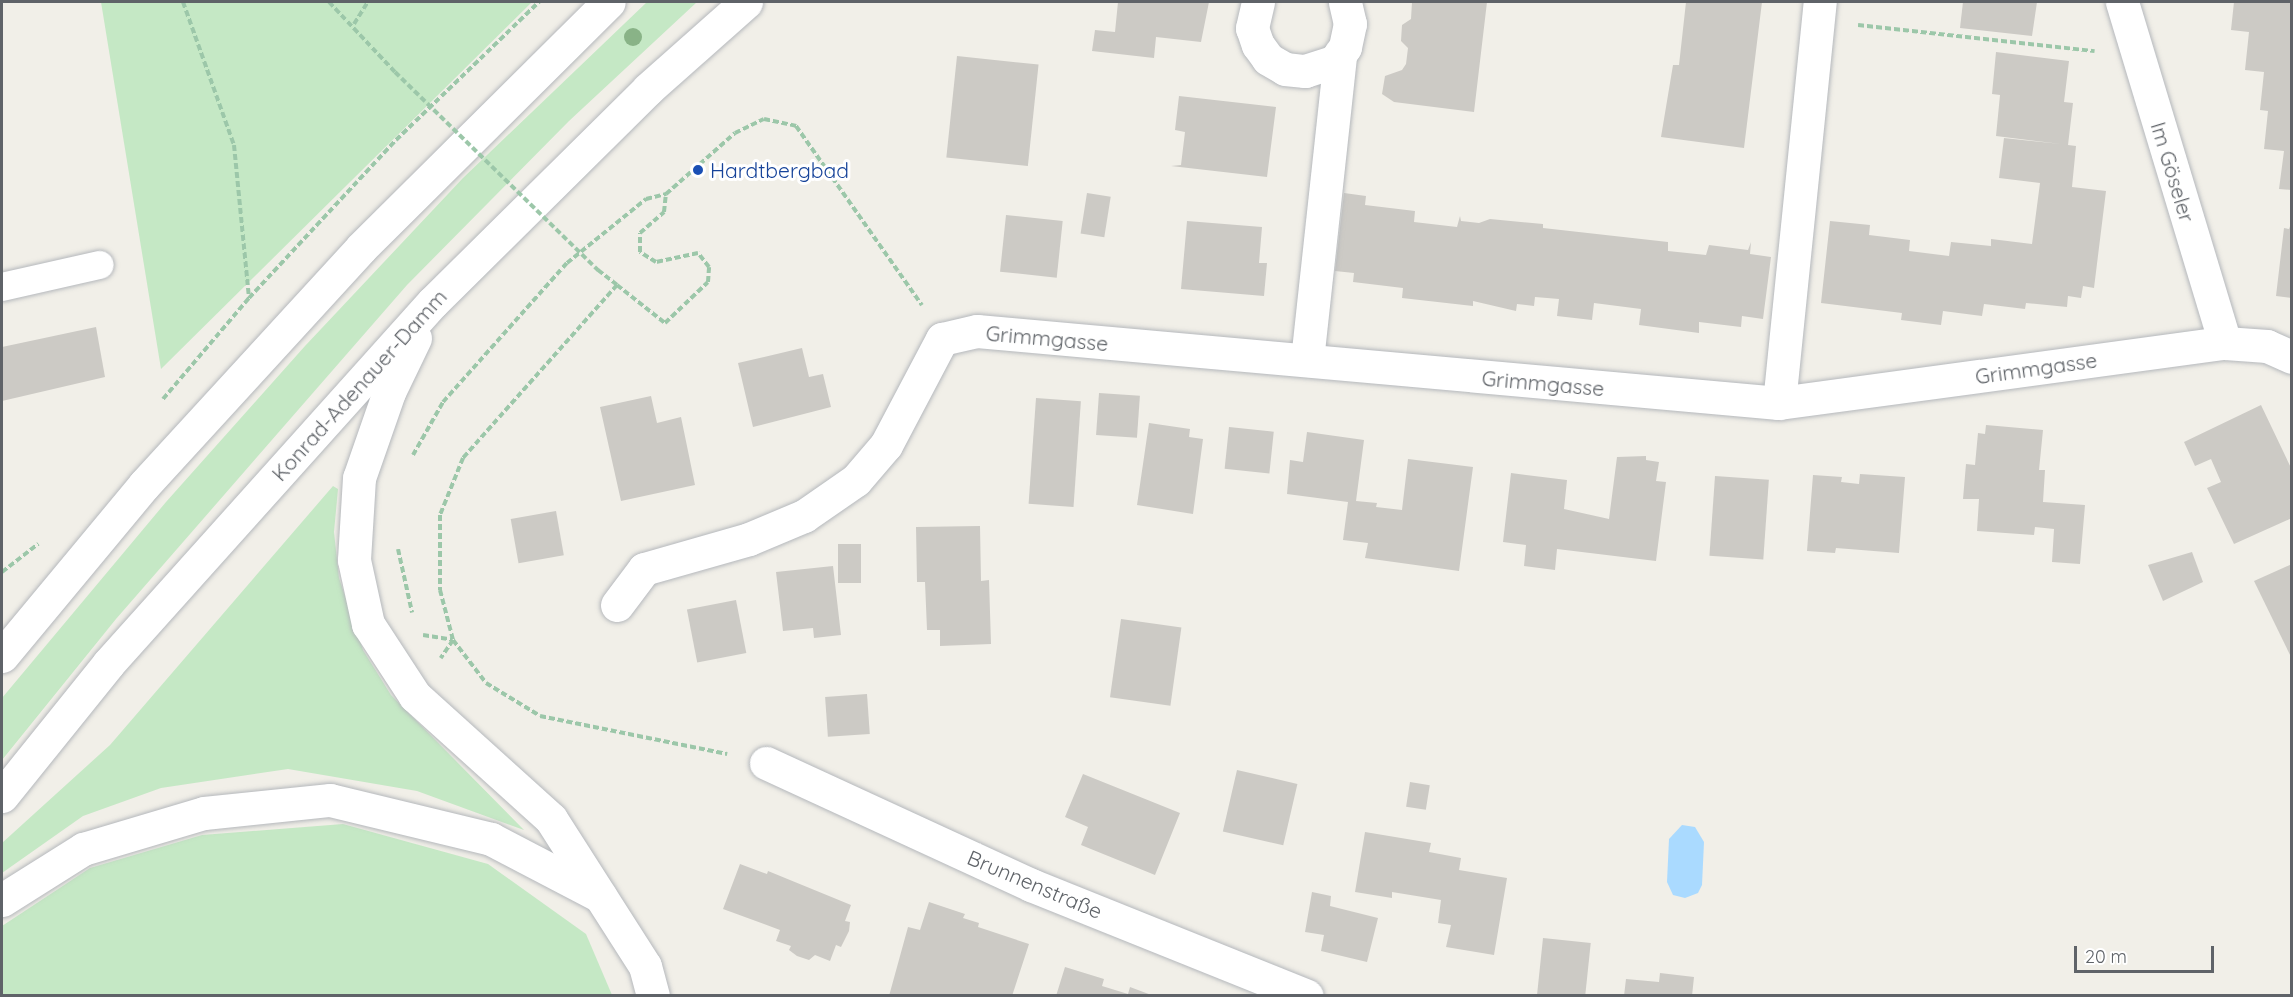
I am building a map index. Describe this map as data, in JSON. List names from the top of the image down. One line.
{"streets":{"street":["Im Göseler","Grimmgasse","Konrad-Adenauer-Damm","Brunnenstraße"]},"crossings":[["Im Göseler","Grimmgasse"]],"places":["Hardtbergbad"],"scale_bar":"20 m"}
